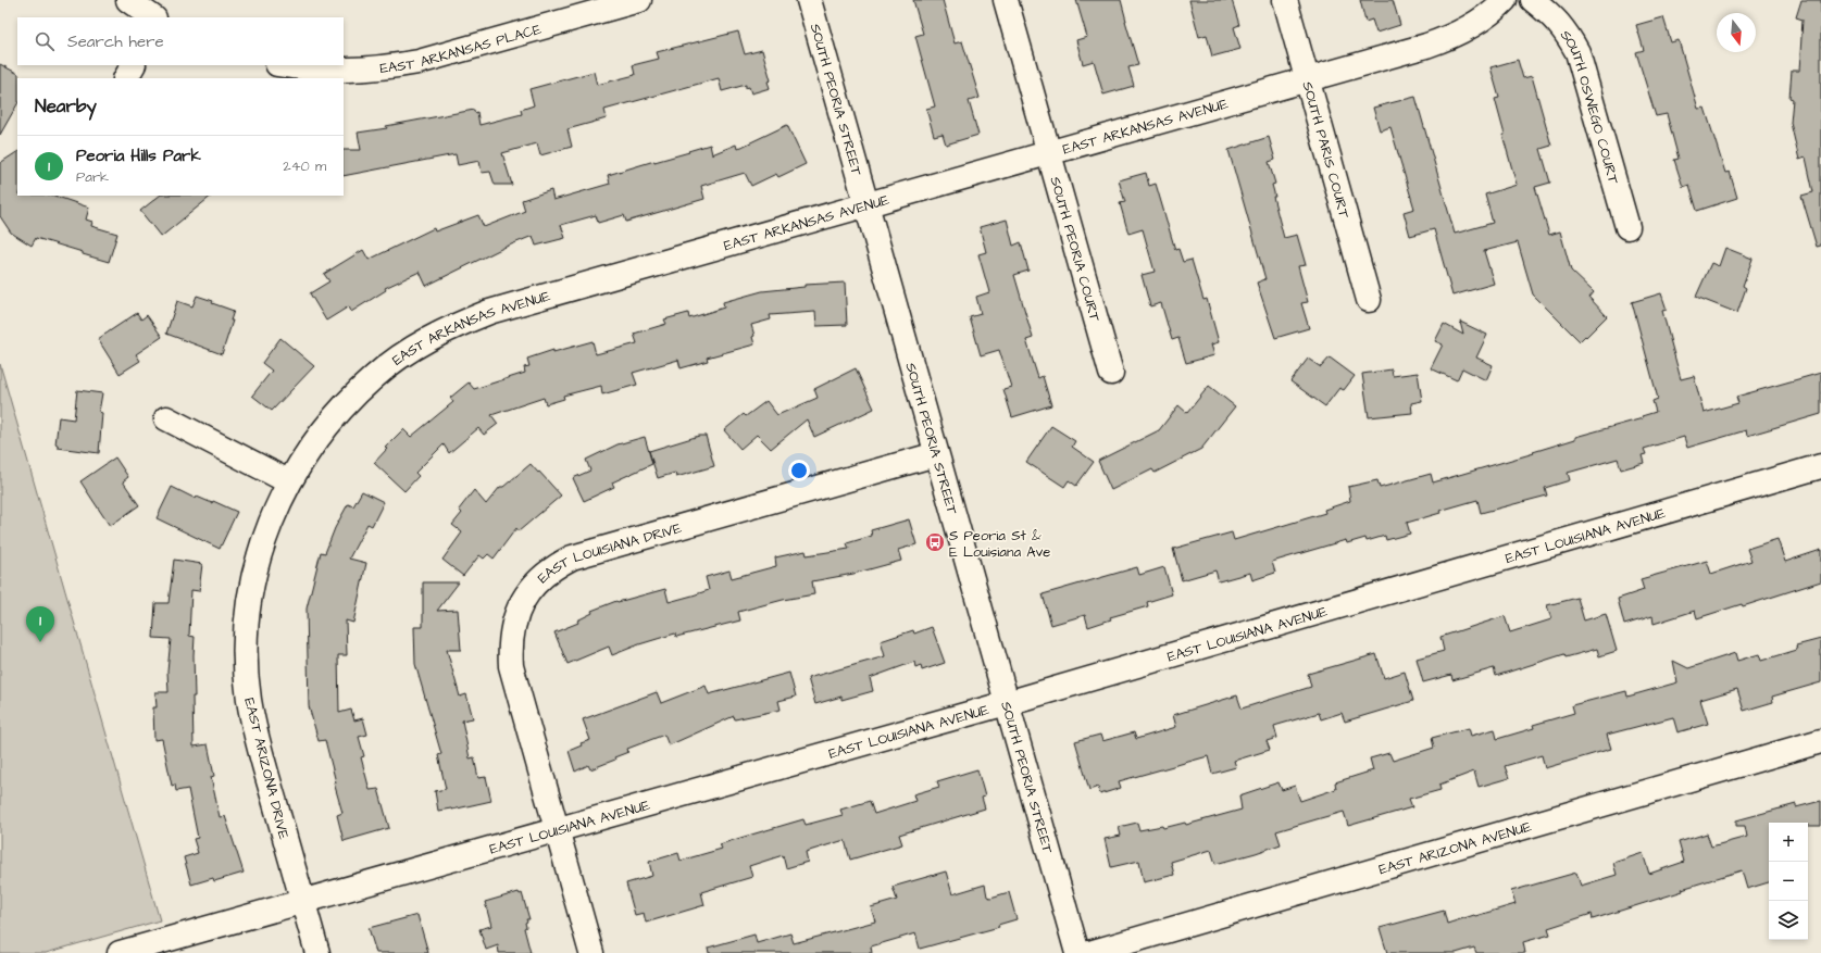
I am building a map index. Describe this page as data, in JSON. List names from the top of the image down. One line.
{"streets":{"street":["EAST ARKANSAS PLACE","SOUTH PEORIA STREET","SOUTH OSWEGO COURT","EAST ARKANSAS AVENUE","SOUTH PARIS COURT","SOUTH PEORIA COURT","EAST LOUISIANA AVENUE","EAST LOUISIANA DRIVE","EAST ARIZONA DRIVE","EAST ARIZONA AVENUE"]},"crossings":[["SOUTH PEORIA STREET","EAST ARKANSAS AVENUE"],["SOUTH PEORIA STREET","EAST LOUISIANA AVENUE"],["SOUTH PEORIA STREET","EAST LOUISIANA DRIVE"],["EAST ARKANSAS AVENUE","SOUTH PARIS COURT"],["EAST ARKANSAS AVENUE","SOUTH PEORIA COURT"],["EAST ARKANSAS AVENUE","EAST ARIZONA DRIVE"],["EAST LOUISIANA AVENUE","EAST LOUISIANA DRIVE"],["EAST LOUISIANA AVENUE","EAST ARIZONA DRIVE"]],"places":{"bus stop":["S Peoria St & E Louisiana Ave"]},"north":"bottom","page":{"search":"Search here","heading":"Nearby","list":[{"mark":"1","name":"Peoria Hills Park","note":"Park","value":"240 m"}],"pins":"1","map_buttons":["+","−"]}}
